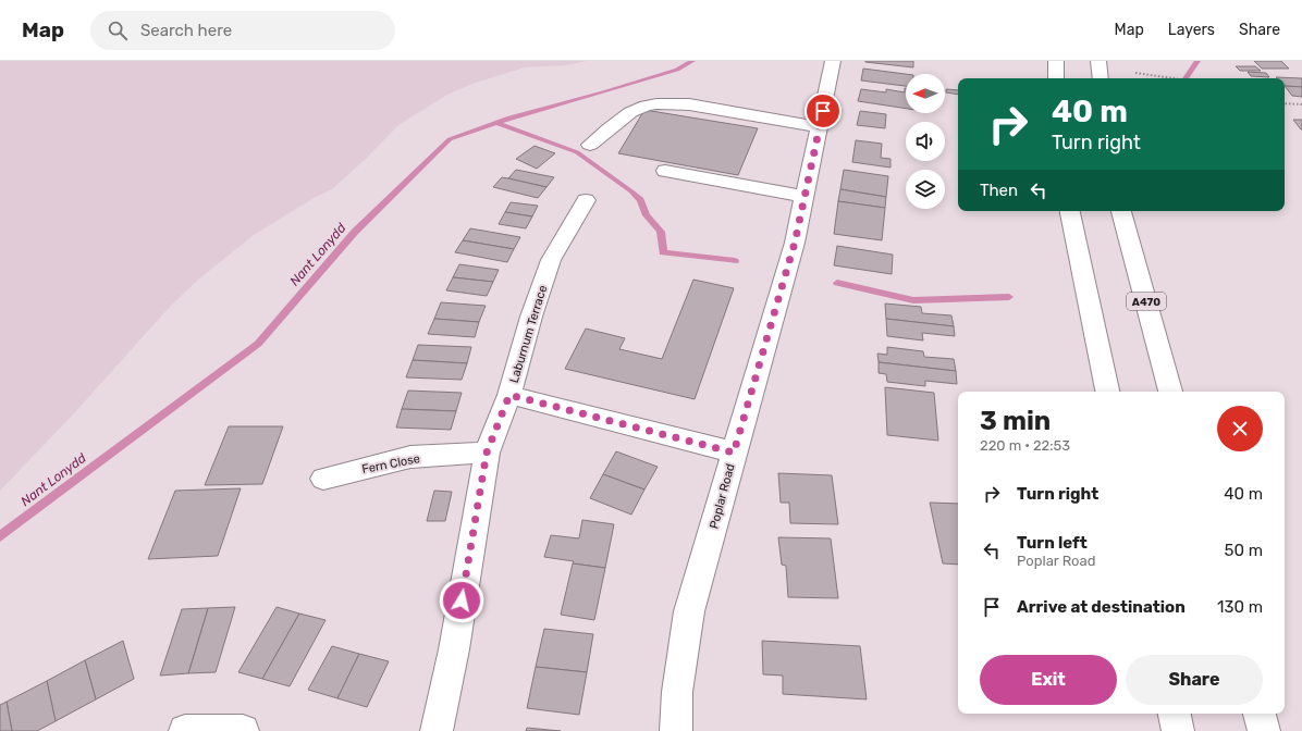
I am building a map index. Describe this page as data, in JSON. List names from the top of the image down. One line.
{"streets":{"main road":["A470","Laburnum Terrace","Fern Close","Poplar Road"]},"crossings":[["Laburnum Terrace","Fern Close"]],"water":["Nant Lonydd"],"north":"left","page":{"header":"Map","search":"Search here","nav":["Map","Layers","Share"],"turn":["40 m","Turn right"],"then":"Then","heading":["3 min","220 m · 22:53"],"list":[{"name":"Turn right","value":"40 m"},{"name":"Turn left","note":"Poplar Road","value":"50 m"},{"name":"Arrive at destination","value":"130 m"}],"buttons":["Exit","Share"]}}
